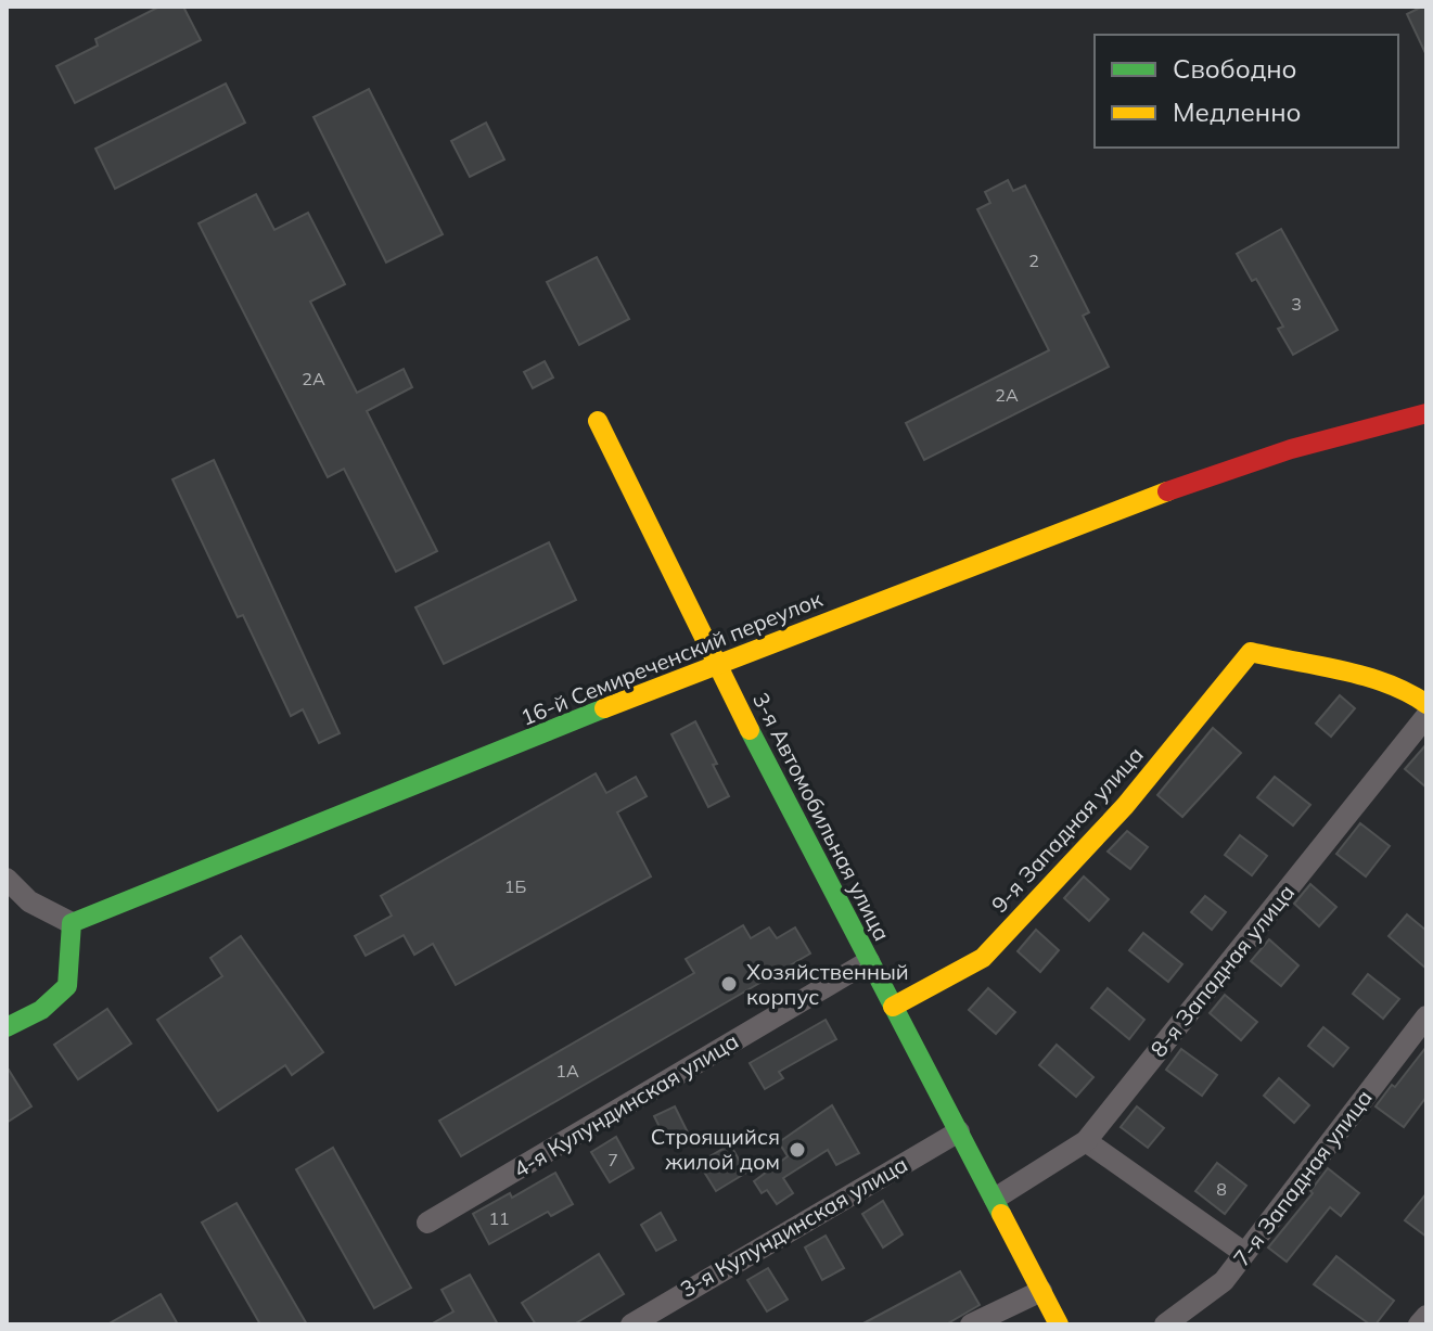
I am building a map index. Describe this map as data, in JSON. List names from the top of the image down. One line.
{"streets":{"street":["16-й Семиреченский переулок","3-я Автомобильная улица","9-я Западная улица","8-я Западная улица","4-я Кулундинская улица","7-я Западная улица","3-я Кулундинская улица"]},"crossings":[["16-й Семиреченский переулок","3-я Автомобильная улица"],["3-я Автомобильная улица","9-я Западная улица"],["3-я Автомобильная улица","8-я Западная улица"],["3-я Автомобильная улица","4-я Кулундинская улица"],["3-я Автомобильная улица","3-я Кулундинская улица"]],"places":["Хозяйственный корпус","Строящийся жилой дом"],"house_numbers":["2","3","2А","2А","1Б","1А","7","8","11"],"legend":["Свободно","Медленно"]}
